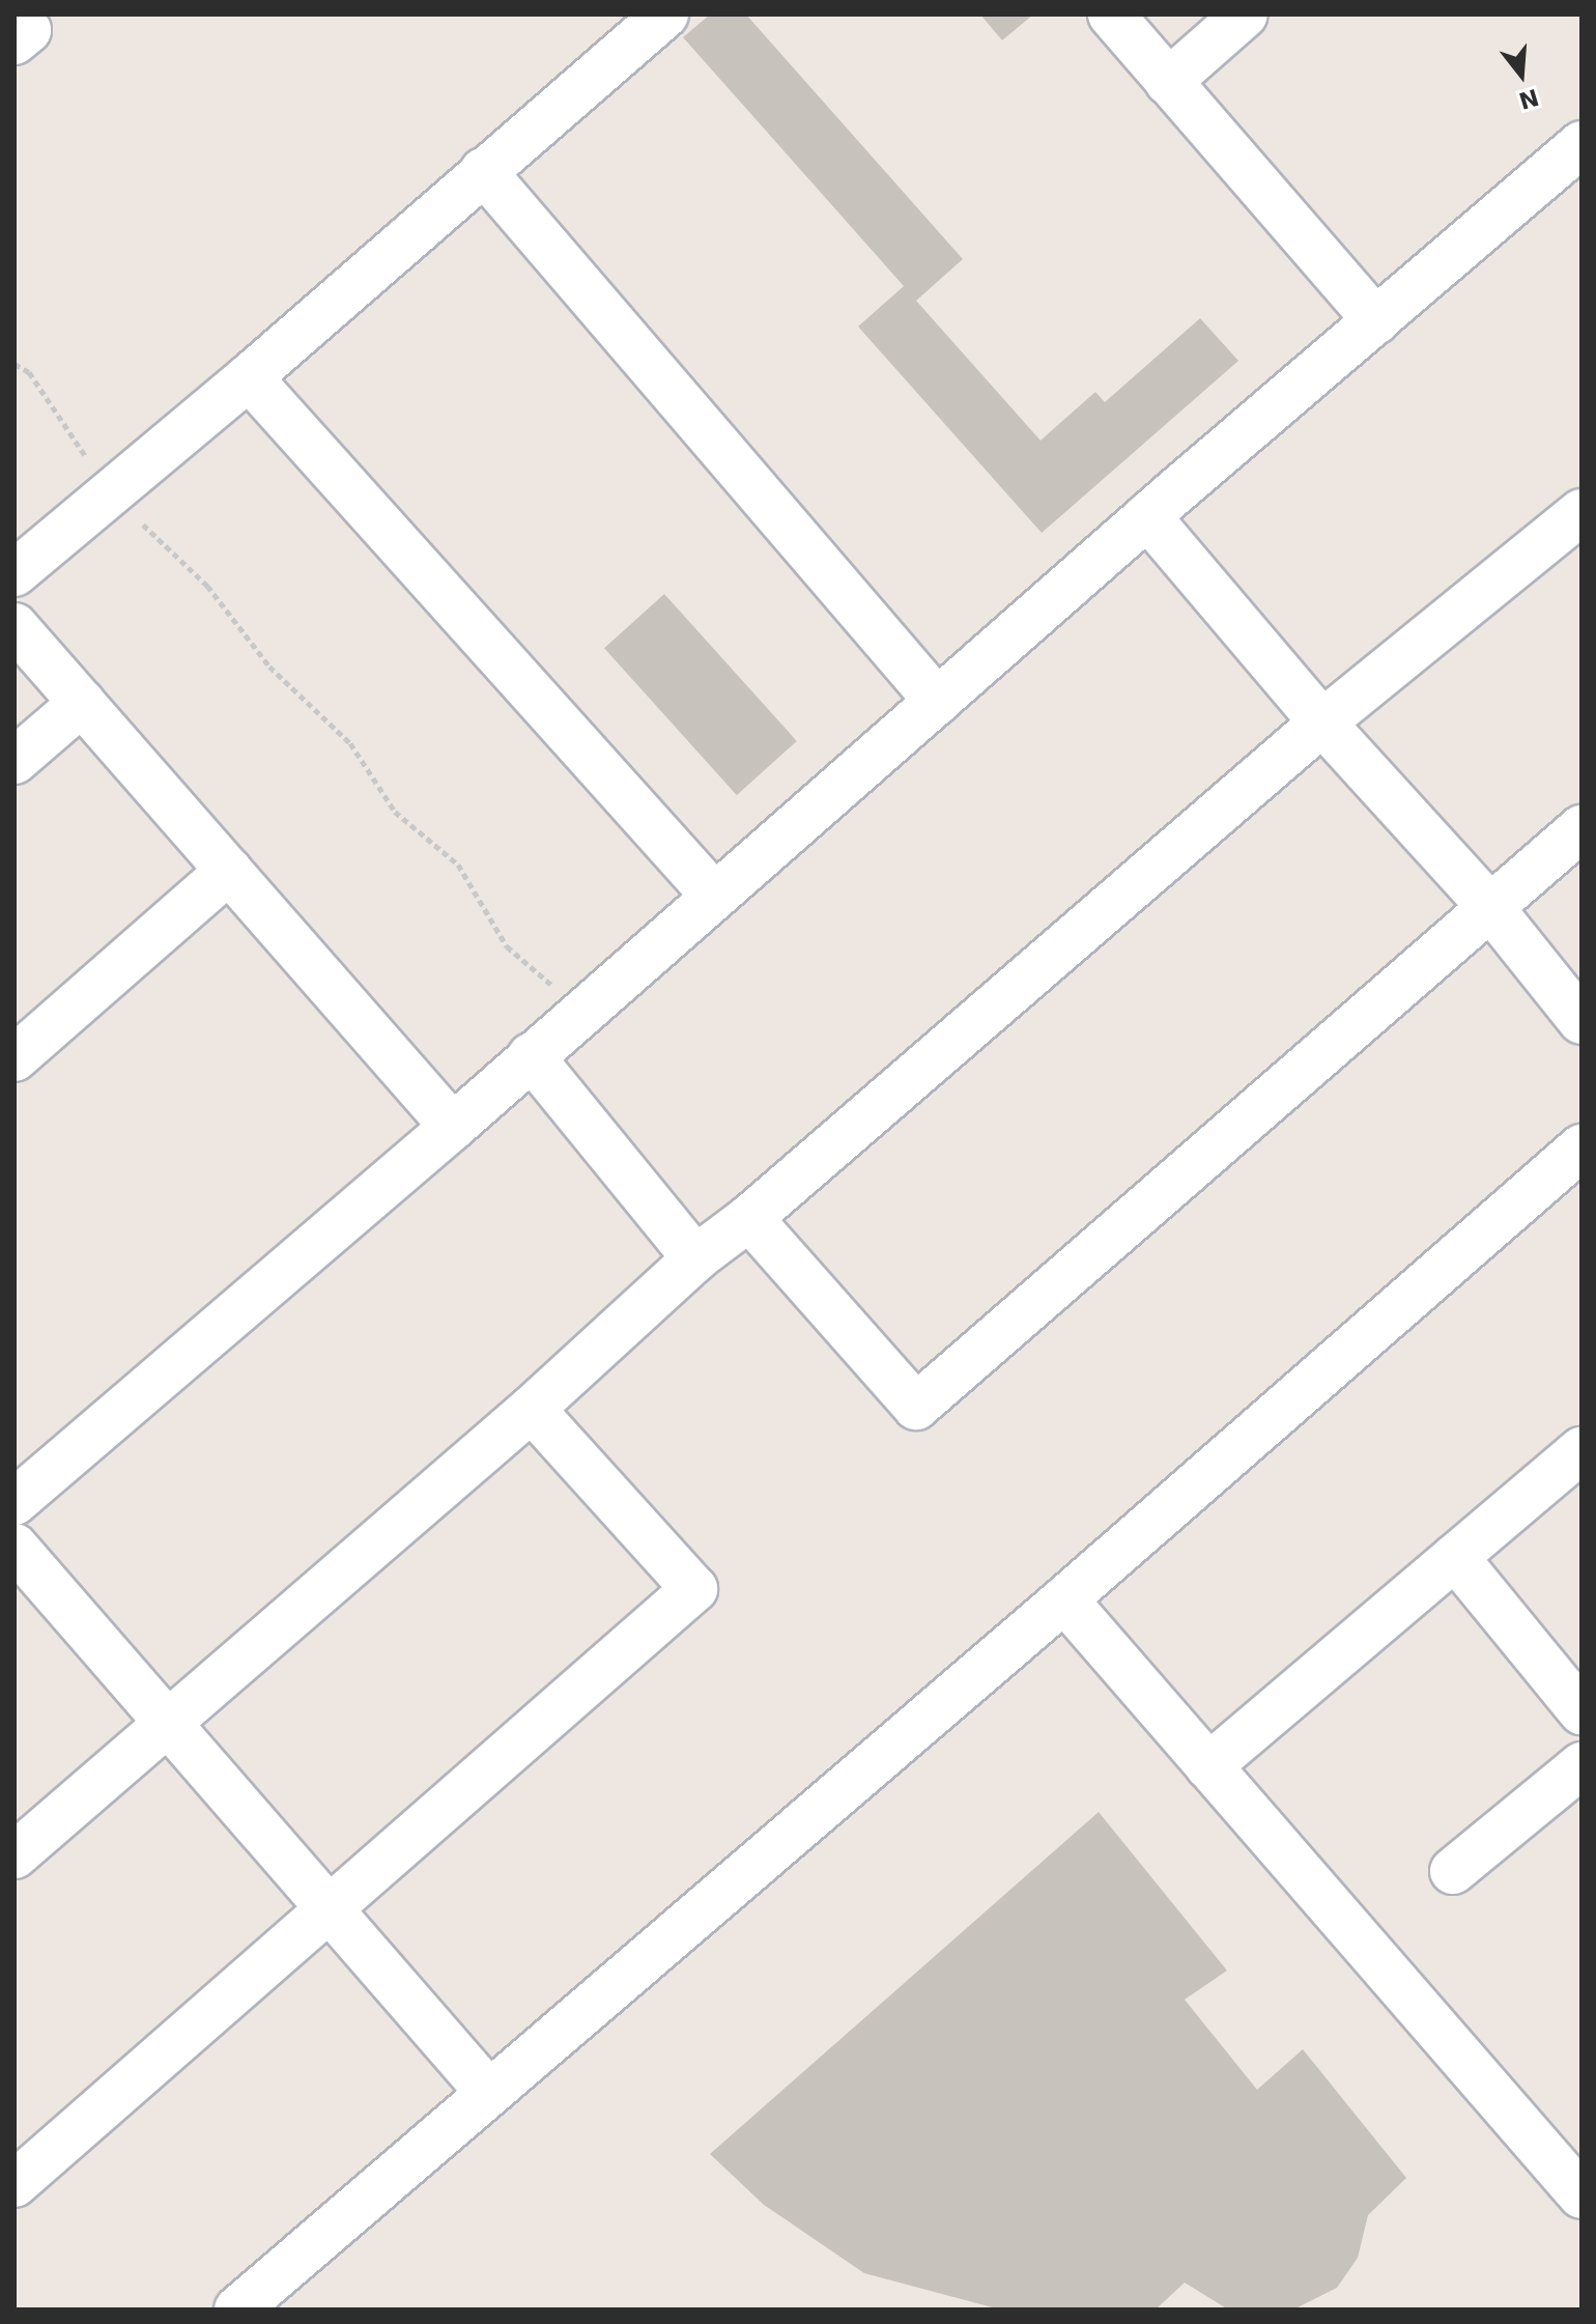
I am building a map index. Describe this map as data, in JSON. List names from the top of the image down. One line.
{"north":"bottom"}
